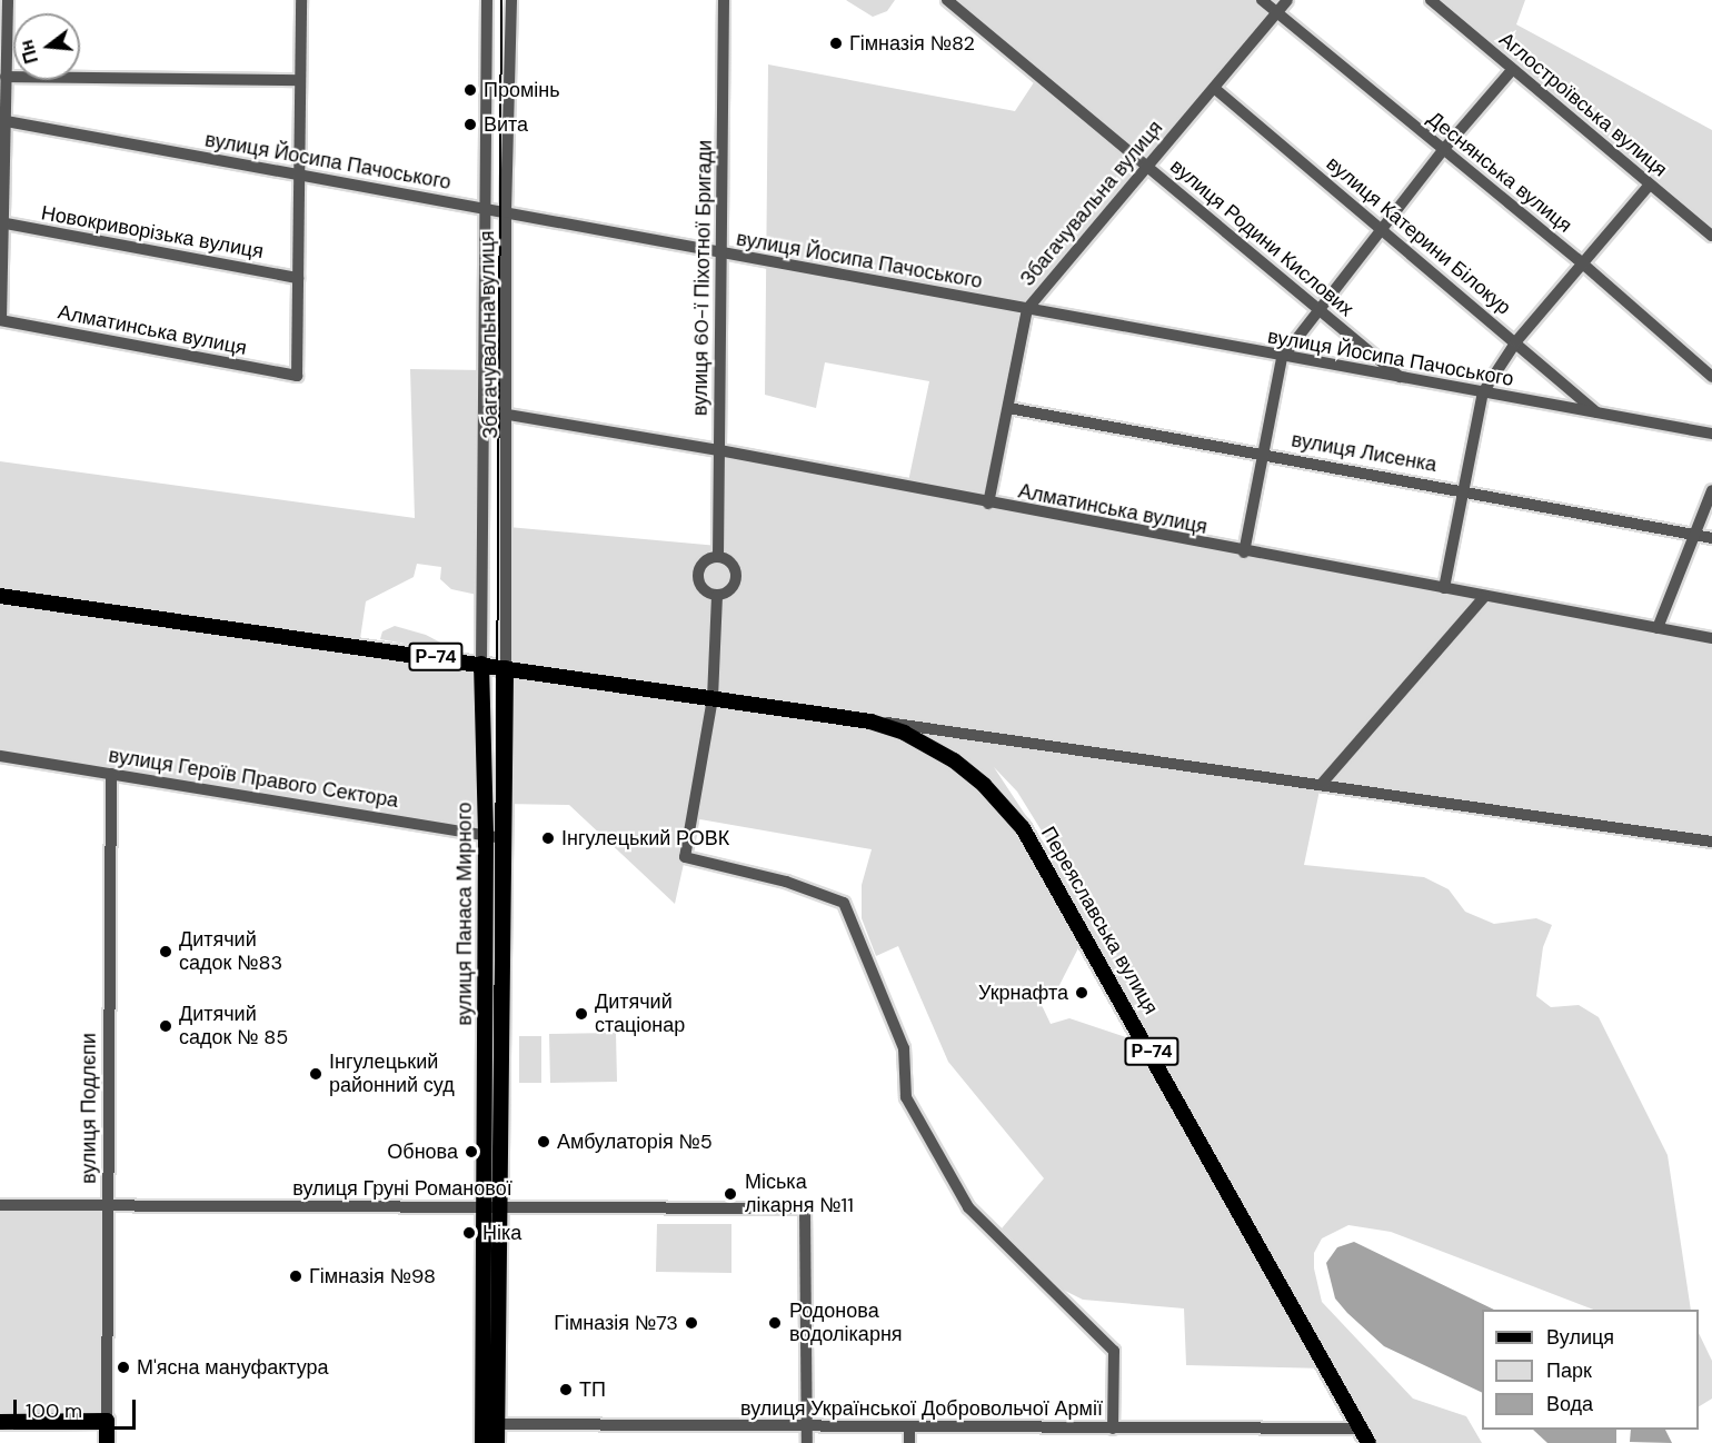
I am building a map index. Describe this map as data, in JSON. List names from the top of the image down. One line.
{"streets":{"main road":["Р-74","вулиця Панаса Мирного","Переяславська вулиця","вулиця Подлєпи"],"street":["Аглостроївська вулиця","вулиця Йосипа Пачоського","Деснянська вулиця","Збагачувальна вулиця","Новокриворізька вулиця","вулиця Катерини Білокур","вулиця Родини Кислових","вулиця 60-ї Піхотної Бригади","Алматинська вулиця","вулиця Лисенка","вулиця Героїв Правого Сектора","вулиця Груні Романової","вулиця Української Добровольчої Армії"]},"crossings":[["вулиця Йосипа Пачоського","Збагачувальна вулиця"],["вулиця Йосипа Пачоського","вулиця Катерини Білокур"],["вулиця Йосипа Пачоського","вулиця Родини Кислових"],["вулиця Йосипа Пачоського","вулиця 60-ї Піхотної Бригади"],["Деснянська вулиця","Збагачувальна вулиця"],["Збагачувальна вулиця","вулиця Катерини Білокур"],["Збагачувальна вулиця","вулиця Родини Кислових"],["Збагачувальна вулиця","Алматинська вулиця"],["Збагачувальна вулиця","вулиця Лисенка"],["Збагачувальна вулиця","Р-74"],["Збагачувальна вулиця","вулиця Панаса Мирного"],["Новокриворізька вулиця","Алматинська вулиця"],["вулиця 60-ї Піхотної Бригади","Алматинська вулиця"],["Р-74","вулиця Панаса Мирного"],["Р-74","Переяславська вулиця"],["вулиця Героїв Правого Сектора","вулиця Панаса Мирного"],["вулиця Героїв Правого Сектора","вулиця Подлєпи"],["вулиця Панаса Мирного","вулиця Груні Романової"],["вулиця Панаса Мирного","вулиця Української Добровольчої Армії"],["Переяславська вулиця","вулиця Української Добровольчої Армії"],["вулиця Подлєпи","вулиця Груні Романової"],["вулиця Груні Романової","вулиця Української Добровольчої Армії"]],"places":["Гімназія №82","Промінь","Вита","Інгулецький РОВК","Дитячий садок №83","Укрнафта","Дитячий стаціонар","Дитячий садок № 85","Інгулецький районний суд","Амбулаторія №5","Обнова","Міська лікарня №11","Ніка","Гімназія №98","Гімназія №73","Родонова водолікарня","М'ясна мануфактура","ТП"],"legend":["Вулиця","Парк","Вода"],"scale_bar":"100 m","north":"left"}
